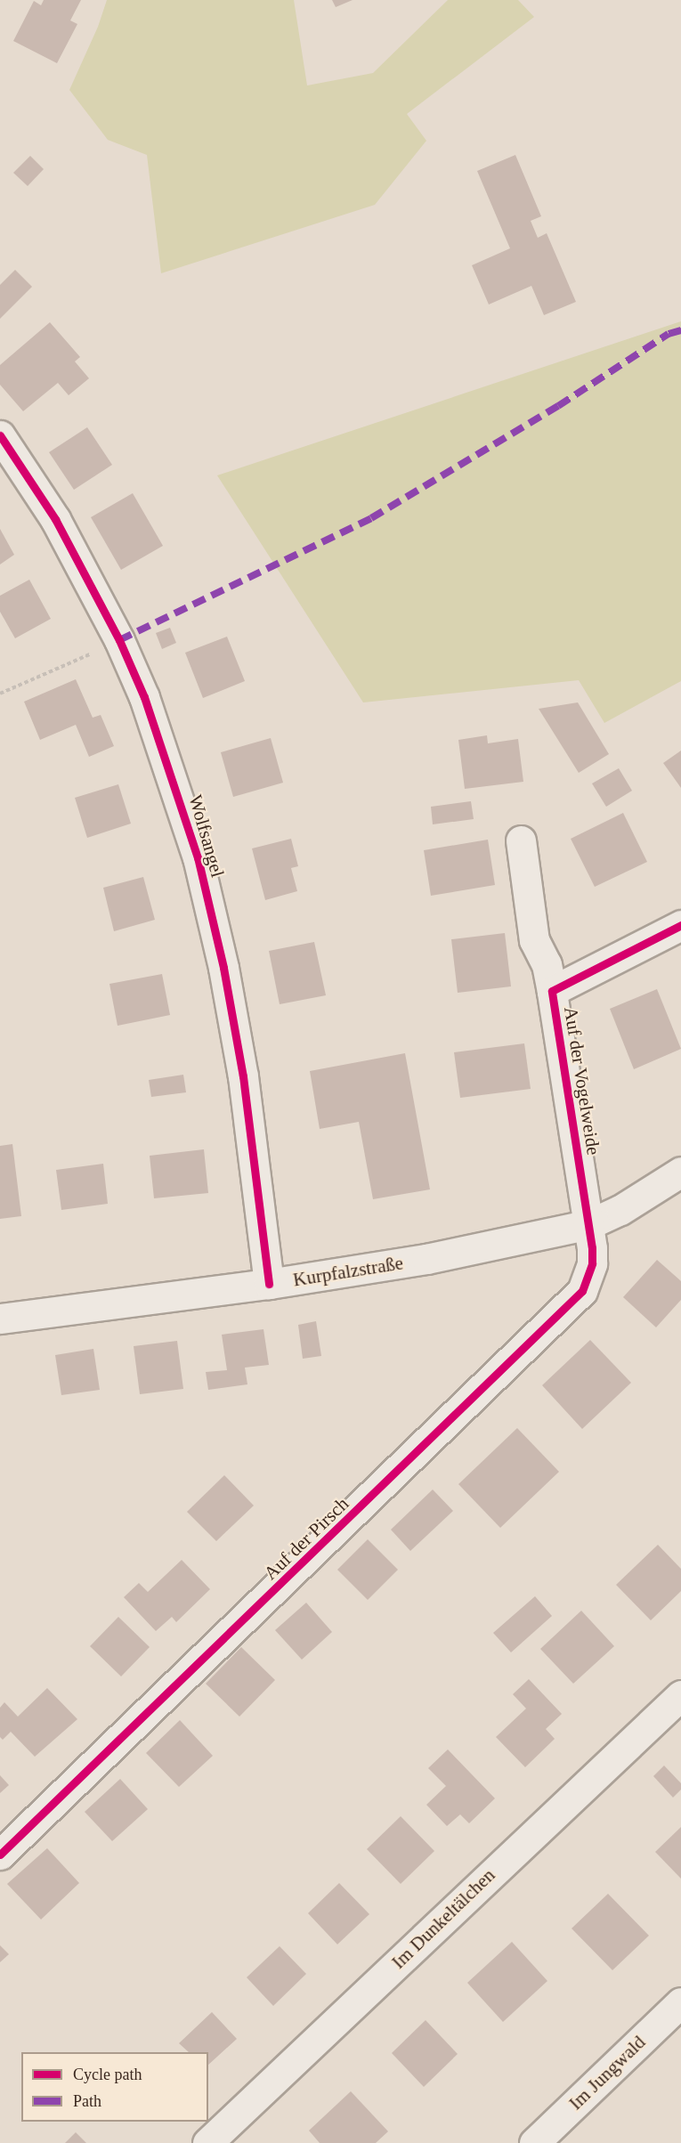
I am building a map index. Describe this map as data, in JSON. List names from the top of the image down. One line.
{"streets":{"street":["Wolfsangel","Auf der Vogelweide","Kurpfalzstraße","Auf der Pirsch","Im Dunkeltälchen","Im Jungwald"]},"crossings":[["Wolfsangel","Kurpfalzstraße"],["Auf der Vogelweide","Kurpfalzstraße"],["Auf der Vogelweide","Auf der Pirsch"],["Kurpfalzstraße","Auf der Pirsch"]],"legend":["Cycle path","Path"]}
